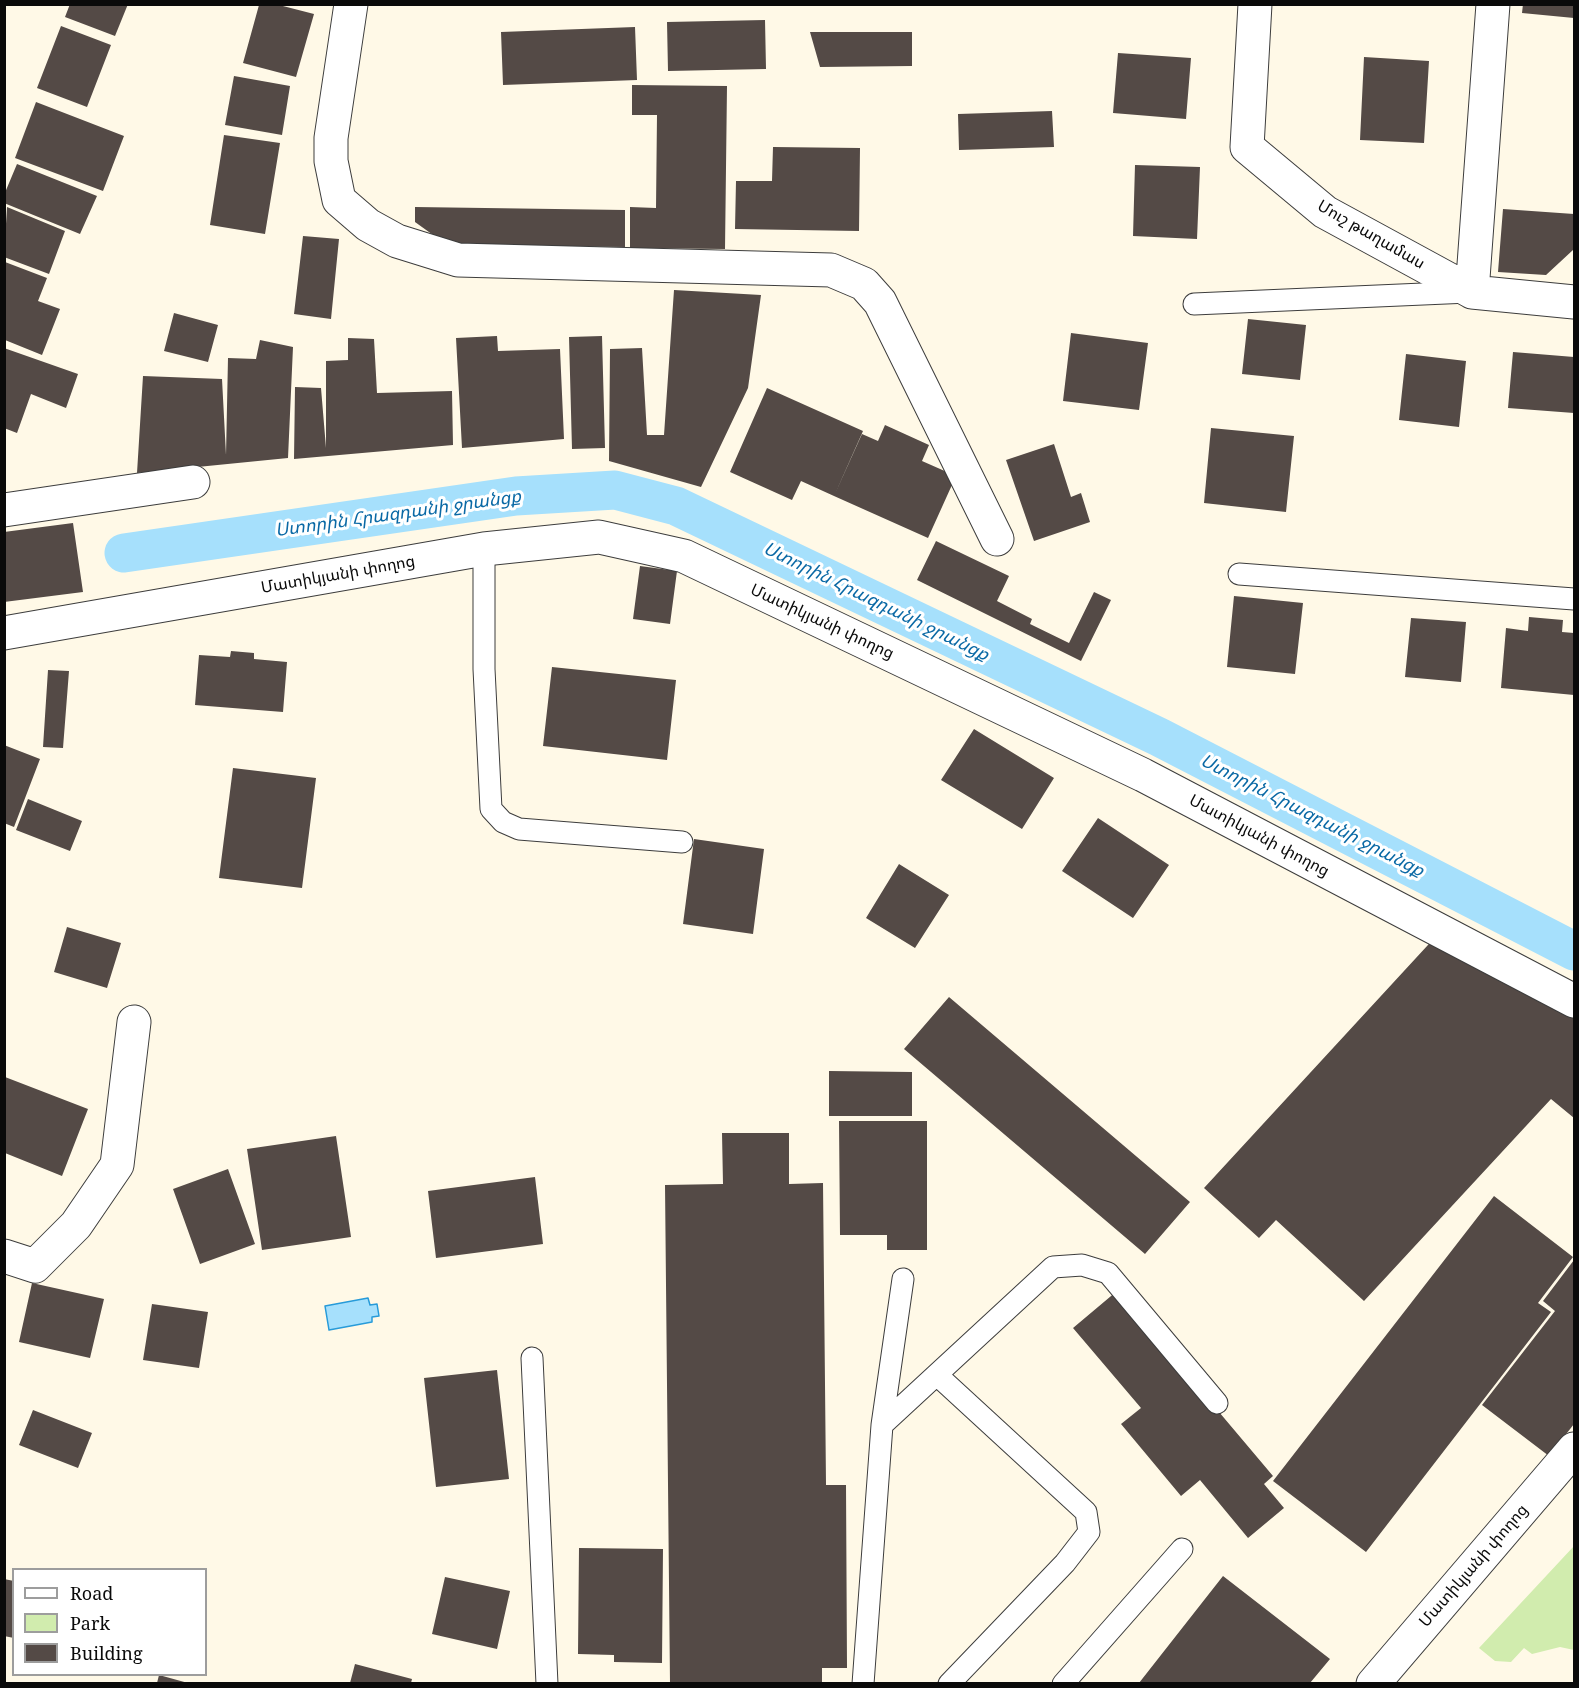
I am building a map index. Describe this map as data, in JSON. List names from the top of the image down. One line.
{"streets":{"street":["Մուշ թաղամաս","Մատիկյանի փողոց"]},"water":["Ստորին Հրազդանի ջրանցք"],"legend":["Road","Park","Building"]}
